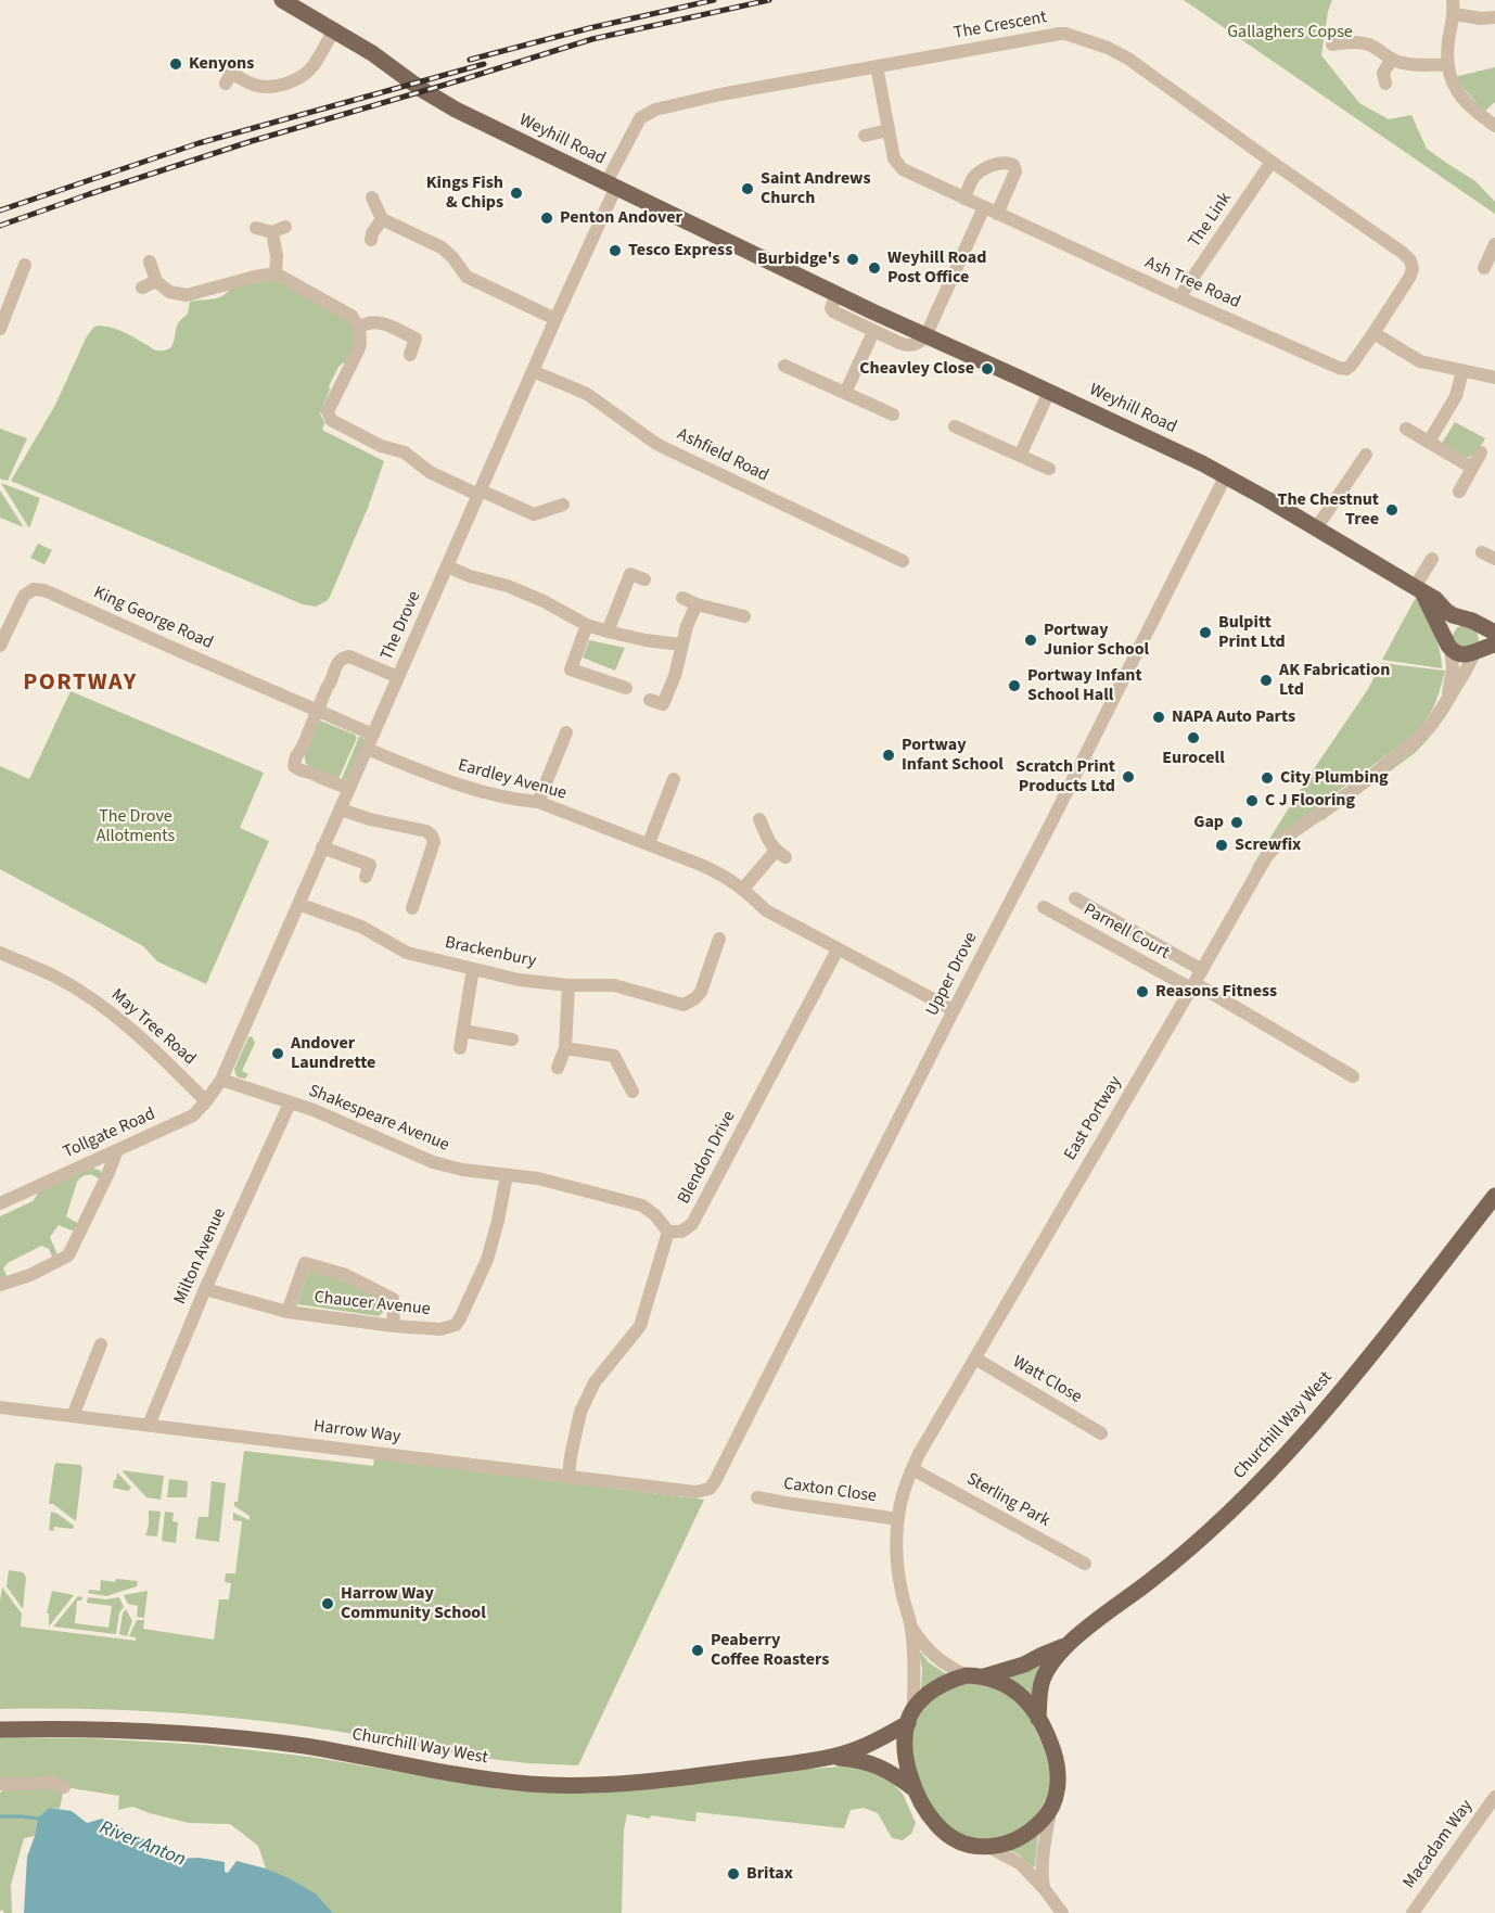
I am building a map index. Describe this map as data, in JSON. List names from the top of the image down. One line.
{"streets":{"main road":["Weyhill Road","Churchill Way West"],"street":["The Crescent","The Link","Ash Tree Road","Ashfield Road","King George Road","The Drove","Eardley Avenue","Parnell Court","Brackenbury","Upper Drove","May Tree Road","Shakespeare Avenue","East Portway","Tollgate Road","Blendon Drive","Milton Avenue","Chaucer Avenue","Watt Close","Harrow Way","Caxton Close","Sterling Park","Macadam Way"]},"crossings":[["The Crescent","Weyhill Road"],["The Crescent","The Link"],["The Crescent","Ash Tree Road"],["The Crescent","The Drove"],["Weyhill Road","The Drove"],["Weyhill Road","Upper Drove"],["Weyhill Road","East Portway"],["The Link","Ash Tree Road"],["Ashfield Road","The Drove"],["King George Road","The Drove"],["The Drove","Eardley Avenue"],["The Drove","Brackenbury"],["The Drove","Shakespeare Avenue"],["The Drove","Tollgate Road"],["Eardley Avenue","Upper Drove"],["Eardley Avenue","Blendon Drive"],["Parnell Court","East Portway"],["Upper Drove","Harrow Way"],["May Tree Road","Tollgate Road"],["Shakespeare Avenue","Tollgate Road"],["Shakespeare Avenue","Blendon Drive"],["Shakespeare Avenue","Milton Avenue"],["Shakespeare Avenue","Chaucer Avenue"],["East Portway","Watt Close"],["East Portway","Caxton Close"],["East Portway","Sterling Park"],["Milton Avenue","Chaucer Avenue"],["Milton Avenue","Harrow Way"]],"districts":["PORTWAY"],"water":["River Anton"],"parks":["Gallaghers Copse","The Drove Allotments"],"places":["Kenyons","Saint Andrews Church","Kings Fish & Chips","Penton Andover","Tesco Express","Burbidge's","Weyhill Road Post Office","Cheavley Close","The Chestnut Tree","Bulpitt Print Ltd","Portway Junior School","AK Fabrication Ltd","Portway Infant School Hall","NAPA Auto Parts","Eurocell","Portway Infant School","Scratch Print Products Ltd","City Plumbing","C J Flooring","Gap","Screwfix","Reasons Fitness","Andover Laundrette","Harrow Way Community School","Peaberry Coffee Roasters","Britax"]}
